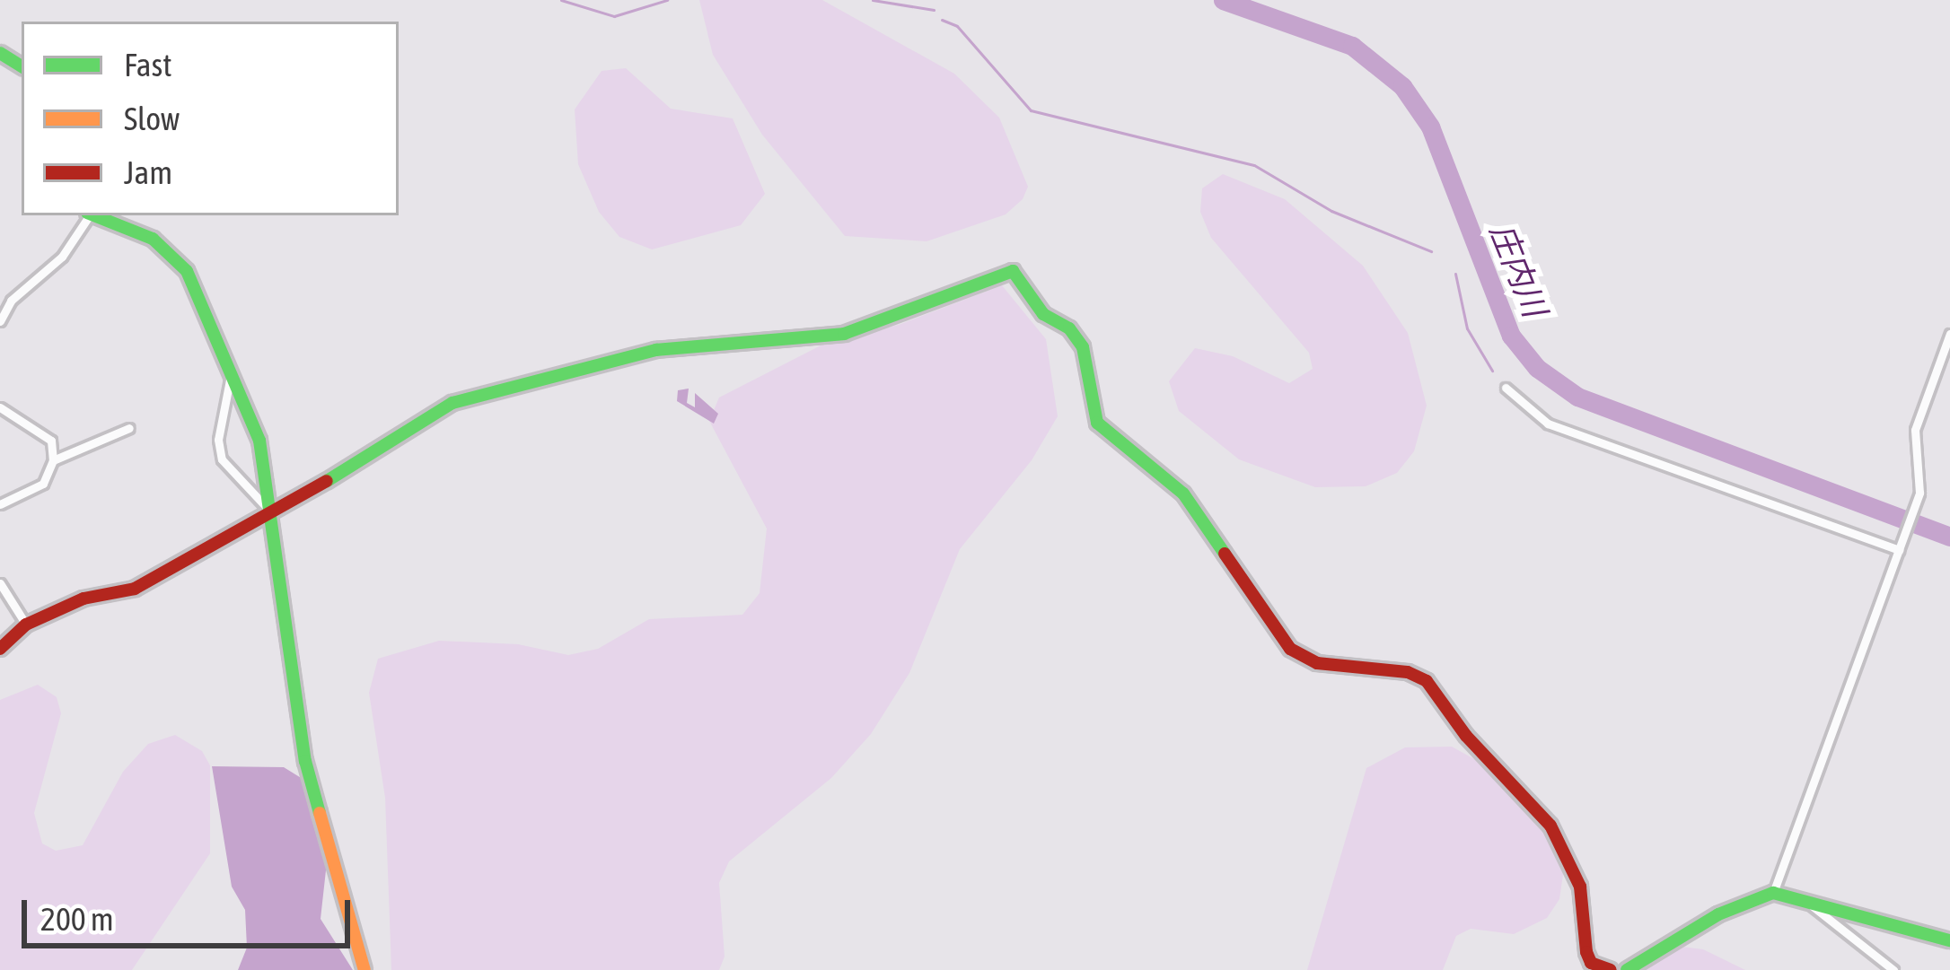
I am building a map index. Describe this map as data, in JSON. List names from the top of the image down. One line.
{"water":["庄内川"],"legend":["Fast","Slow","Jam"],"scale_bar":"200 m"}
